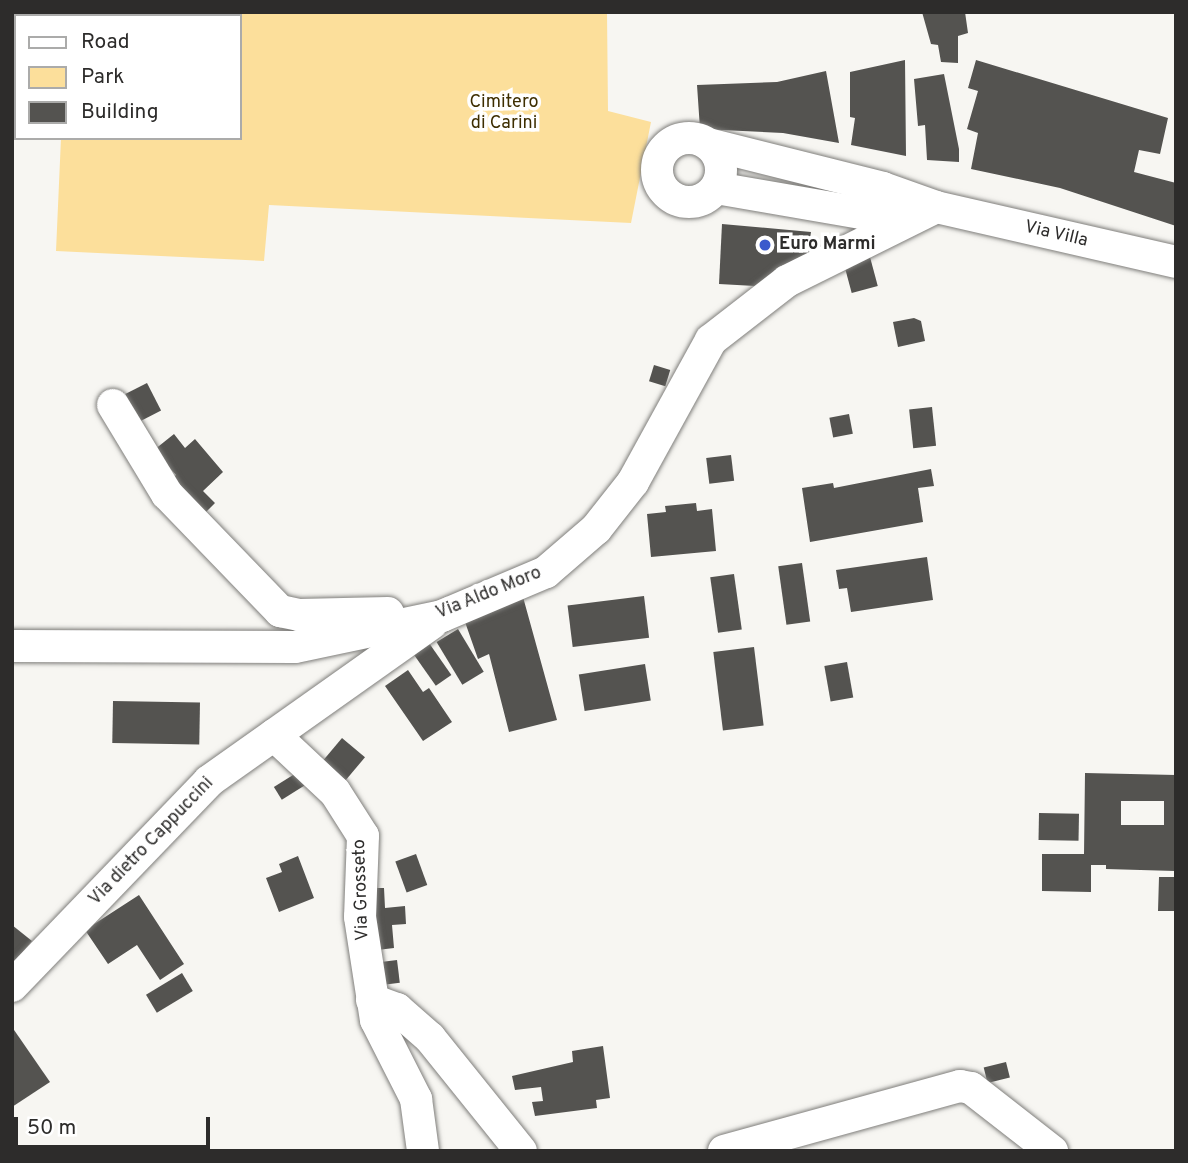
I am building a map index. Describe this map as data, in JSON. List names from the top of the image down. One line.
{"streets":{"street":["Via Villa","Via Aldo Moro","Via dietro Cappuccini","Via Grosseto"]},"crossings":[["Via Villa","Via Aldo Moro"],["Via Aldo Moro","Via dietro Cappuccini"],["Via dietro Cappuccini","Via Grosseto"]],"parks":["Cimitero di Carini"],"places":["Euro Marmi"],"legend":["Road","Park","Building"],"scale_bar":"50 m"}
